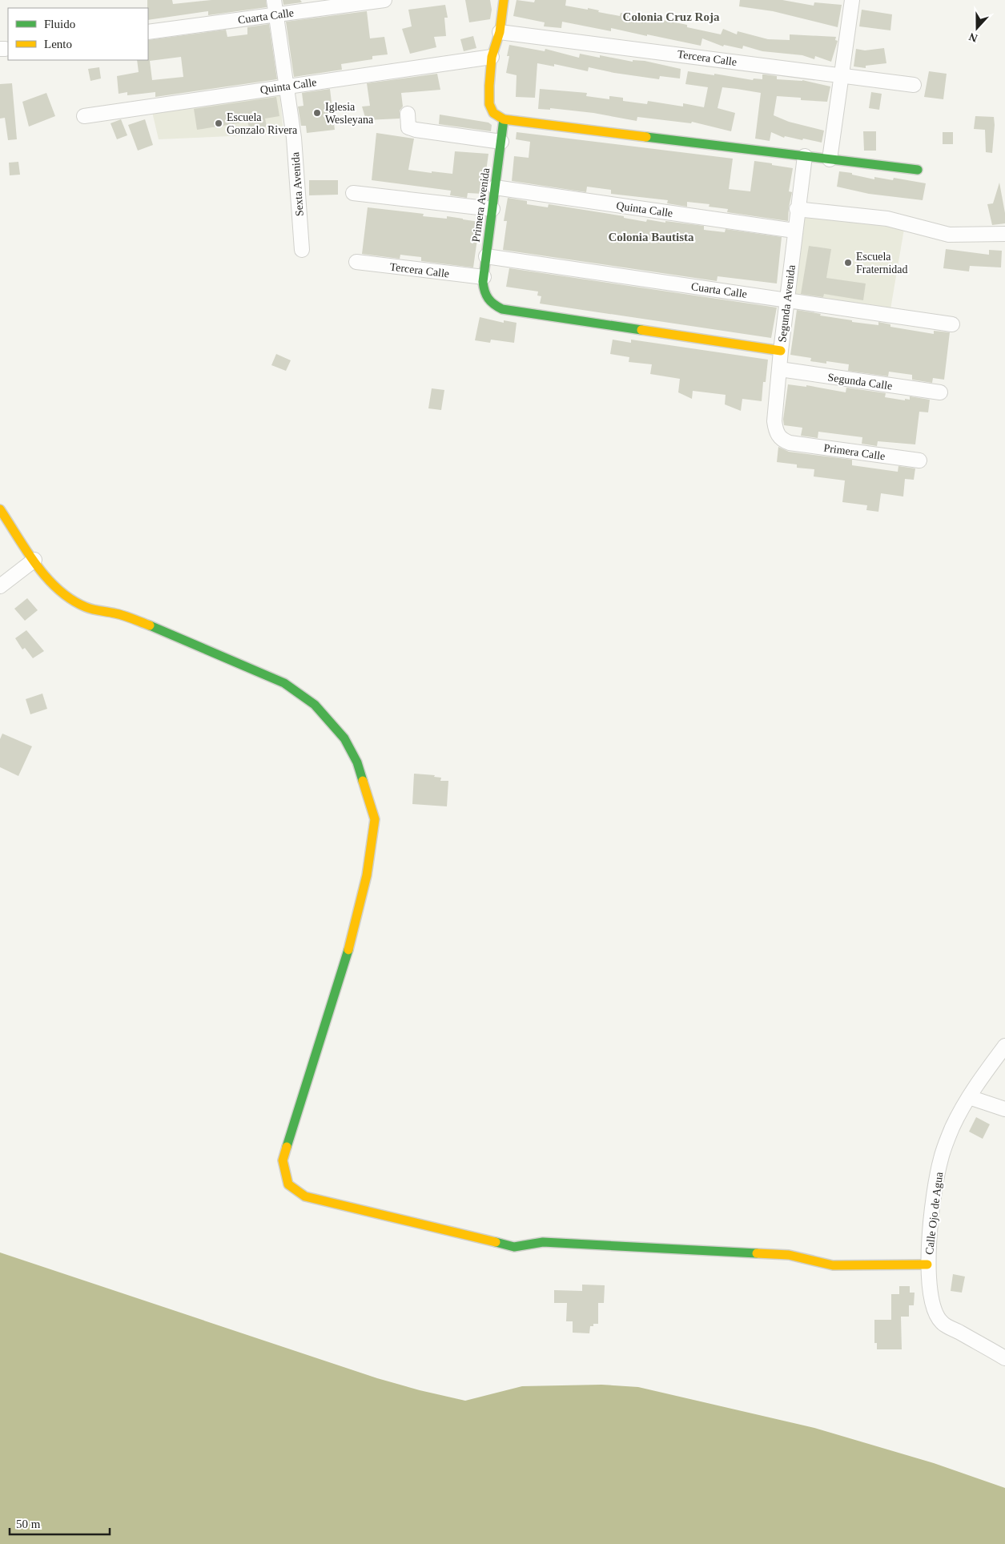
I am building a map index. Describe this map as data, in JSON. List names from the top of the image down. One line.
{"streets":{"street":["Cuarta Calle","Tercera Calle","Quinta Calle","Sexta Avenida","Primera Avenida","Segunda Avenida","Segunda Calle","Primera Calle","Calle Ojo de Agua"]},"crossings":[["Cuarta Calle","Sexta Avenida"],["Cuarta Calle","Primera Avenida"],["Cuarta Calle","Segunda Avenida"],["Tercera Calle","Primera Avenida"],["Quinta Calle","Sexta Avenida"],["Quinta Calle","Primera Avenida"],["Quinta Calle","Segunda Avenida"],["Primera Avenida","Segunda Avenida"],["Segunda Avenida","Segunda Calle"],["Segunda Avenida","Primera Calle"]],"districts":["Colonia Cruz Roja","Colonia Bautista"],"places":["Iglesia Wesleyana","Escuela Gonzalo Rivera","Escuela Fraternidad"],"legend":["Fluido","Lento"],"scale_bar":"50 m","north":"bottom"}
